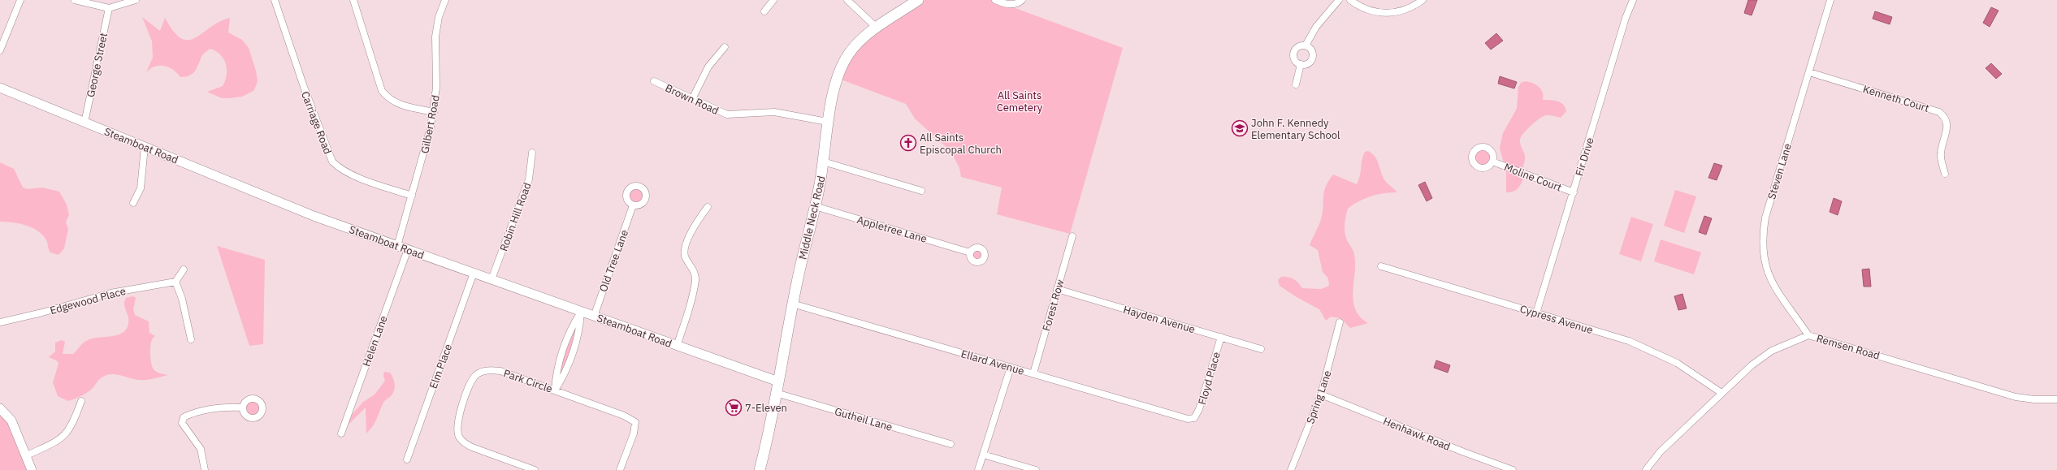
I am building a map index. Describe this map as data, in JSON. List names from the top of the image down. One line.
{"streets":{"main road":["Middle Neck Road"],"street":["George Street","Kenneth Court","Brown Road","Carriage Road","Gilbert Road","Steamboat Road","Fir Drive","Steven Lane","Moline Court","Robin Hill Road","Appletree Lane","Old Tree Lane","Edgewood Place","Forest Row","Hayden Avenue","Cypress Avenue","Helen Lane","Remsen Road","Ellard Avenue","Elm Place","Floyd Place","Park Circle","Spring Lane","Gutheil Lane","Henhawk Road"]},"crossings":[["George Street","Steamboat Road"],["Kenneth Court","Steven Lane"],["Brown Road","Middle Neck Road"],["Carriage Road","Gilbert Road"],["Gilbert Road","Steamboat Road"],["Steamboat Road","Robin Hill Road"],["Steamboat Road","Middle Neck Road"],["Steamboat Road","Old Tree Lane"],["Steamboat Road","Helen Lane"],["Steamboat Road","Elm Place"],["Fir Drive","Moline Court"],["Fir Drive","Cypress Avenue"],["Steven Lane","Remsen Road"],["Middle Neck Road","Appletree Lane"],["Middle Neck Road","Ellard Avenue"],["Middle Neck Road","Gutheil Lane"],["Forest Row","Hayden Avenue"],["Forest Row","Ellard Avenue"],["Hayden Avenue","Floyd Place"],["Cypress Avenue","Remsen Road"],["Ellard Avenue","Floyd Place"],["Spring Lane","Henhawk Road"]],"parks":["All Saints Cemetery"],"places":{"school or university":["John F. Kennedy Elementary School"],"church":["All Saints Episcopal Church"],"supermarket":["7-Eleven"]}}
